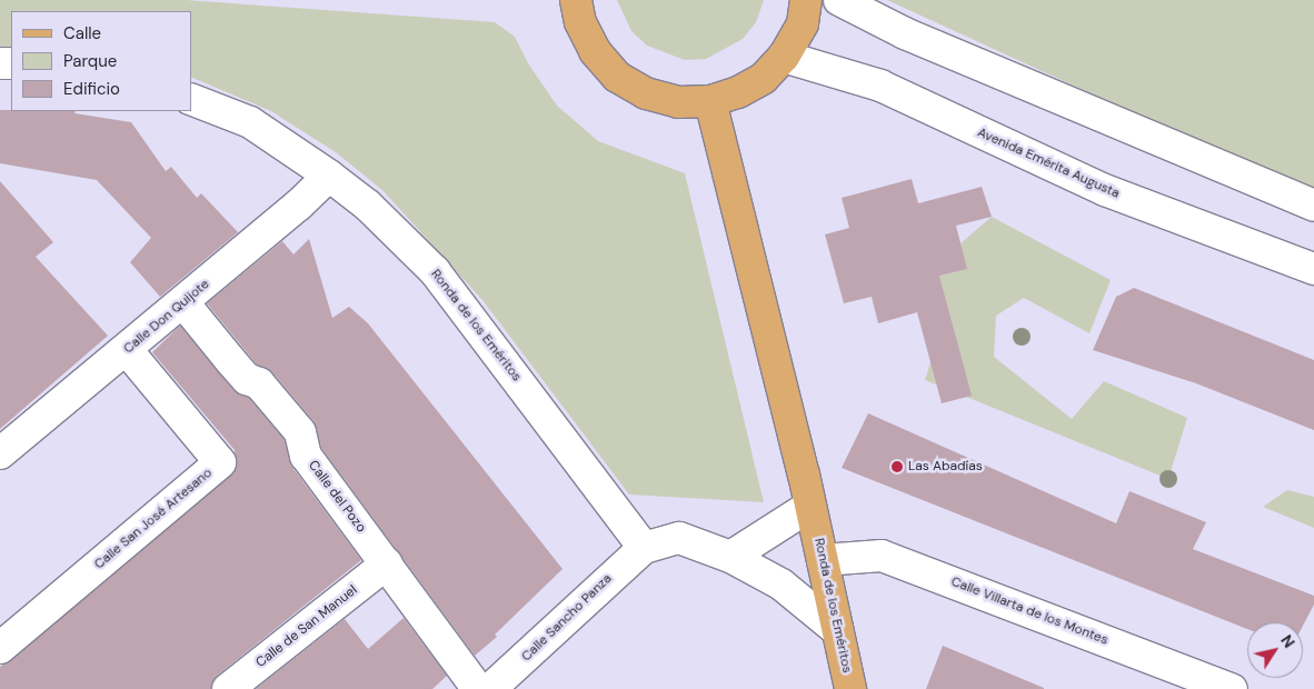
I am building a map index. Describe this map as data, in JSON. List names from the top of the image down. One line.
{"streets":{"main road":["Ronda de los Eméritos"],"street":["Avenida Emérita Augusta","Calle Don Quijote","Calle del Pozo","Calle San José Artesano","Calle Villarta de los Montes","Calle Sancho Panza","Calle de San Manuel"]},"crossings":[["Calle Don Quijote","Ronda de los Eméritos"],["Calle Don Quijote","Calle San José Artesano"],["Ronda de los Eméritos","Calle Villarta de los Montes"],["Ronda de los Eméritos","Calle Sancho Panza"],["Calle del Pozo","Calle de San Manuel"]],"places":["Las Abadías"],"legend":["Calle","Parque","Edificio"],"north":"top right"}
